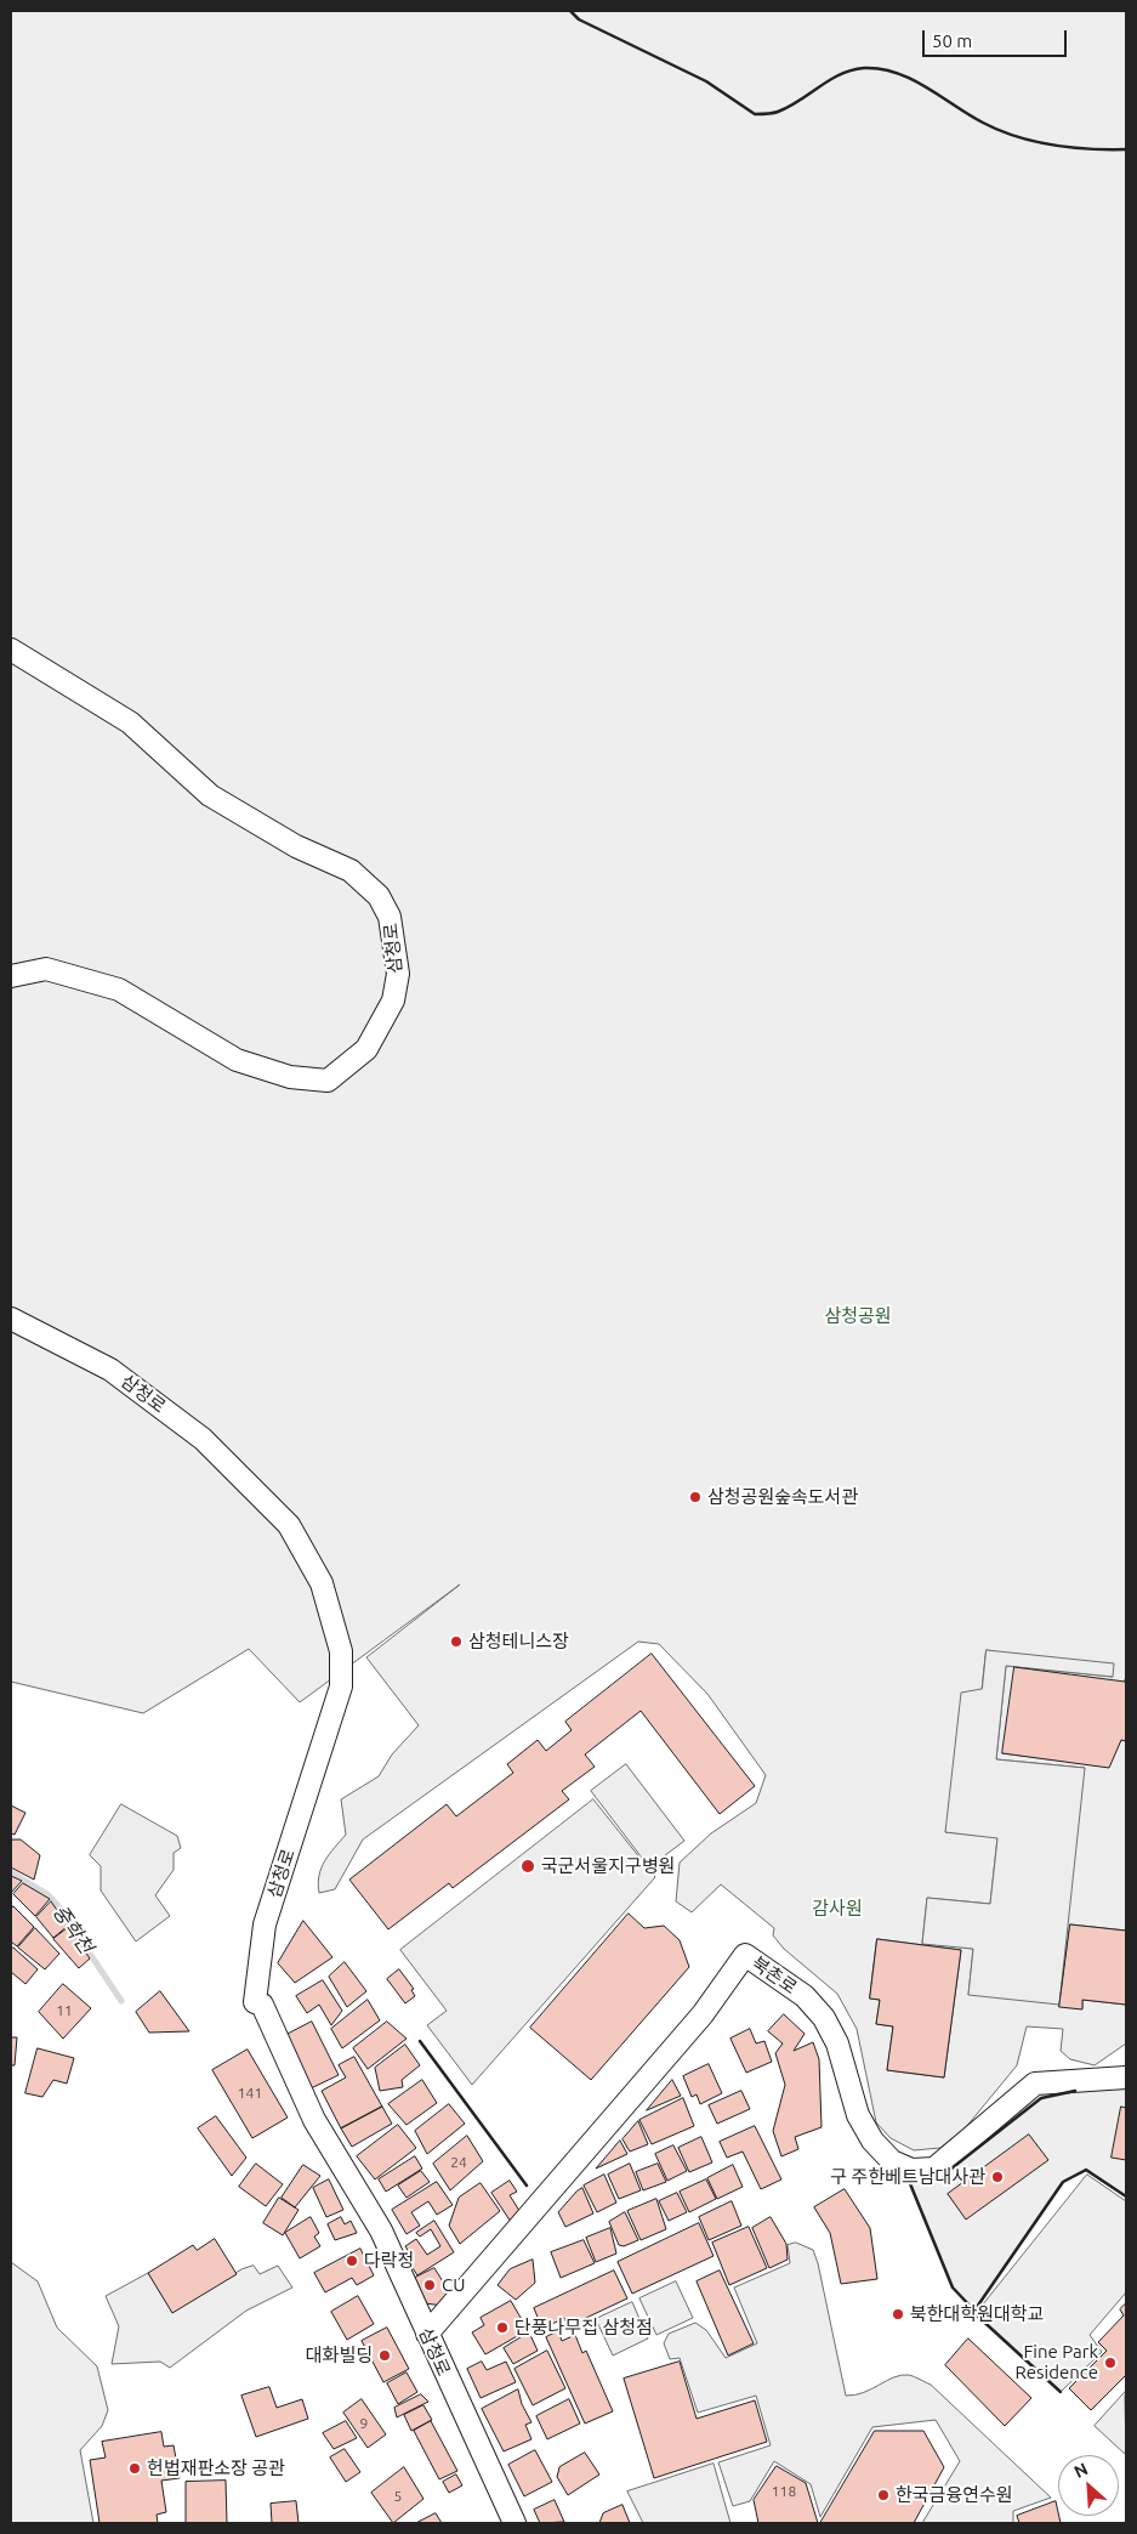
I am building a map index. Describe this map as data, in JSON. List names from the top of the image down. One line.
{"streets":{"street":["삼청로","북촌로"]},"crossings":[["삼청로","북촌로"]],"water":["중학천"],"parks":["삼청공원","감사원"],"places":["삼청공원숲속도서관","삼청테니스장","국군서울지구병원","구 주한베트남대사관","다락정","CU","북한대학원대학교","단풍나무집 삼청점","대화빌딩","Fine Park Residence","헌법재판소장 공관","한국금융연수원"],"house_numbers":["11","141","24","9","118","5"],"scale_bar":"50 m","north":"top left"}
